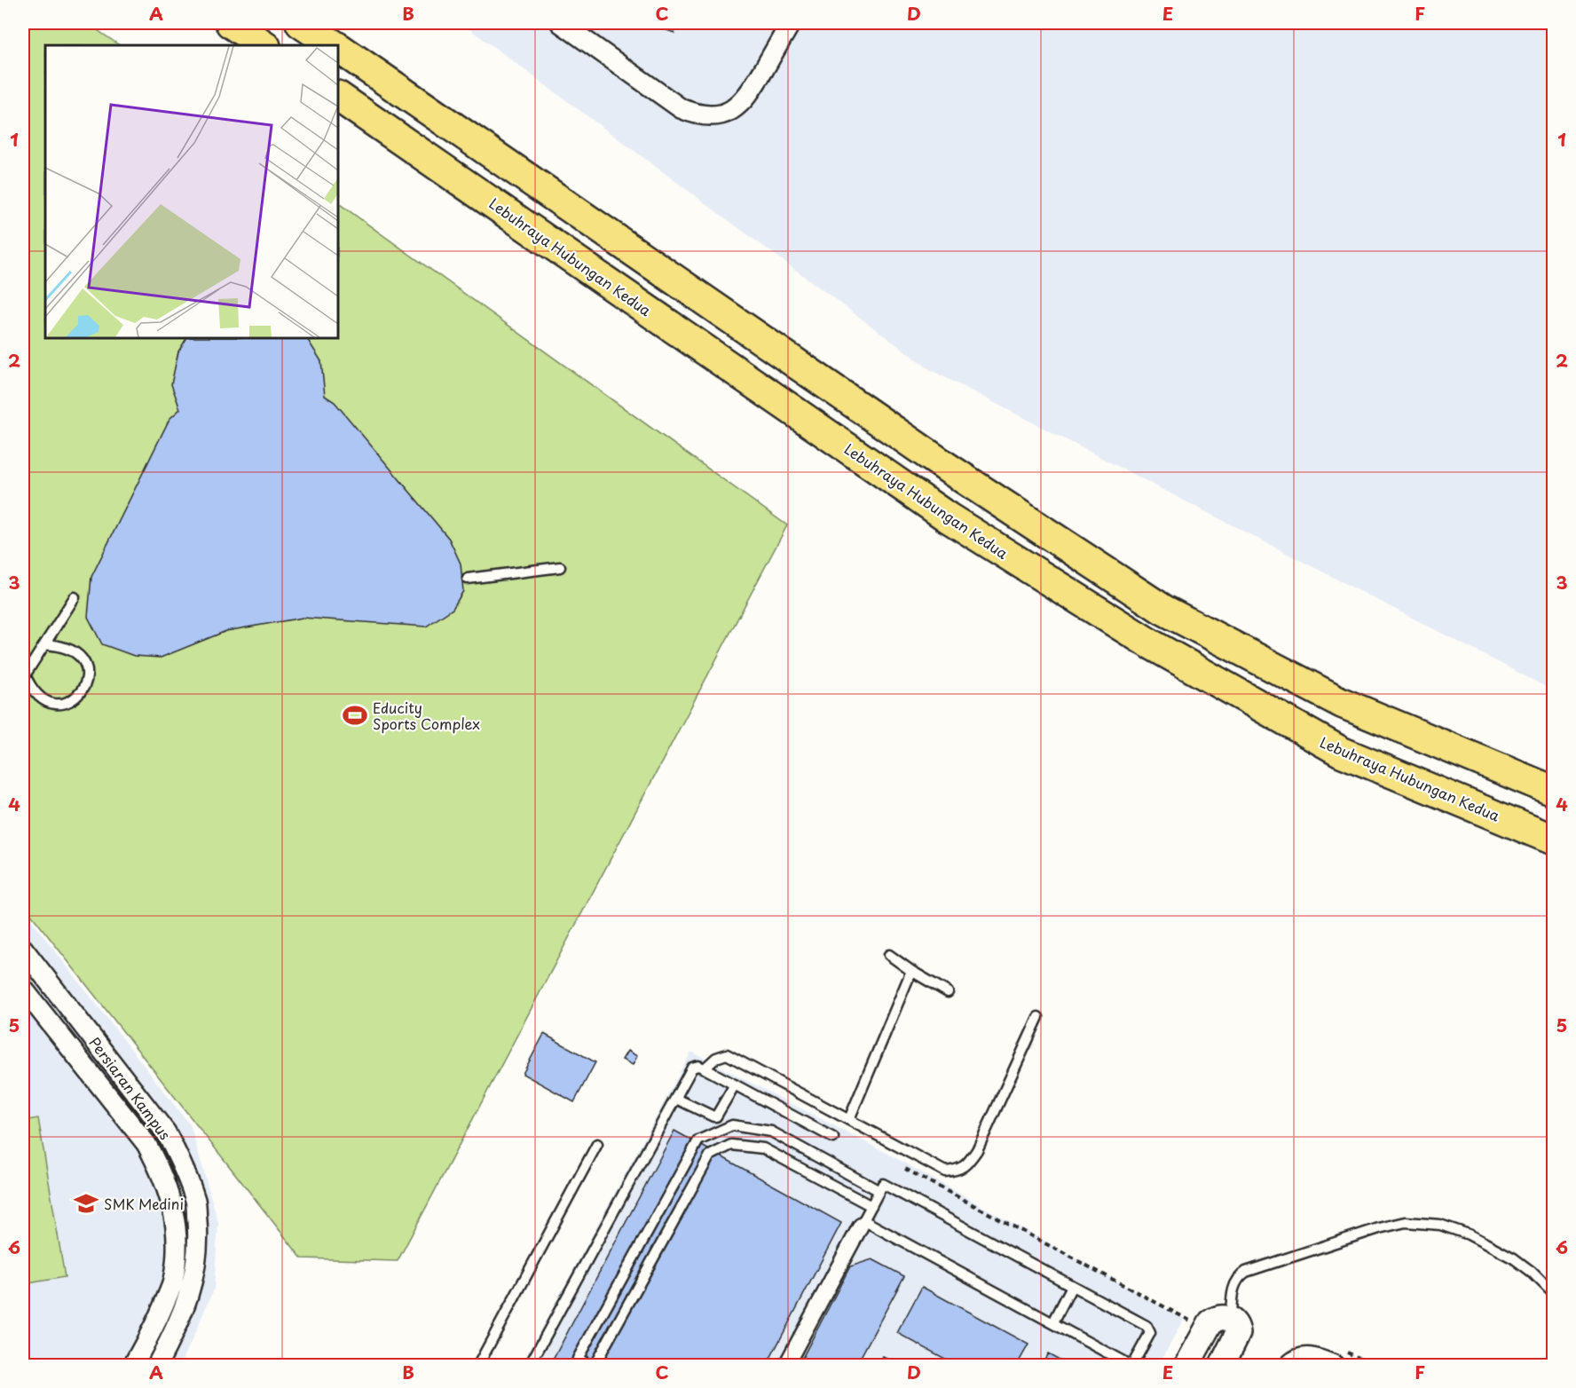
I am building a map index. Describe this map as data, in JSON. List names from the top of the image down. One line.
{"streets":{"highway":["Lebuhraya Hubungan Kedua"],"street":["Persiaran Kampus"]},"places":{"sports":["Educity Sports Complex"],"school or university":["SMK Medini"]},"grid":{"columns":["A","B","C","D","E","F"],"rows":["1","2","3","4","5","6"]}}
